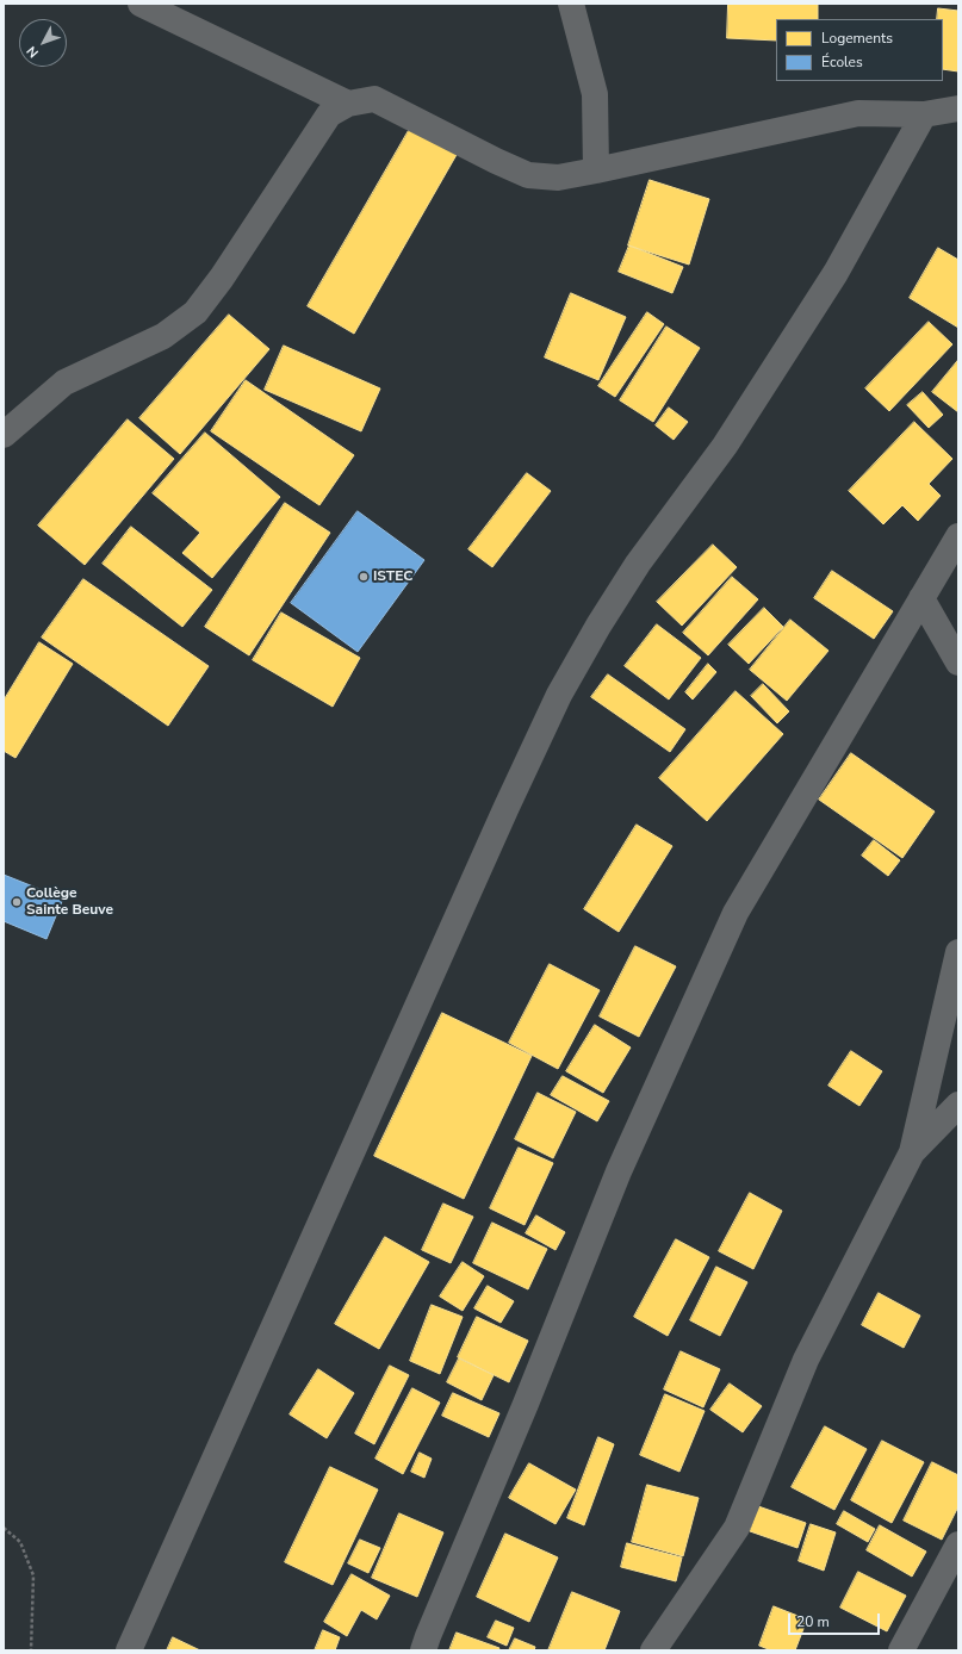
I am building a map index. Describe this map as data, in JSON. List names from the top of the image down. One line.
{"places":["ISTEC","Collège Sainte Beuve"],"legend":["Logements","Écoles"],"scale_bar":"20 m","north":"bottom left"}
